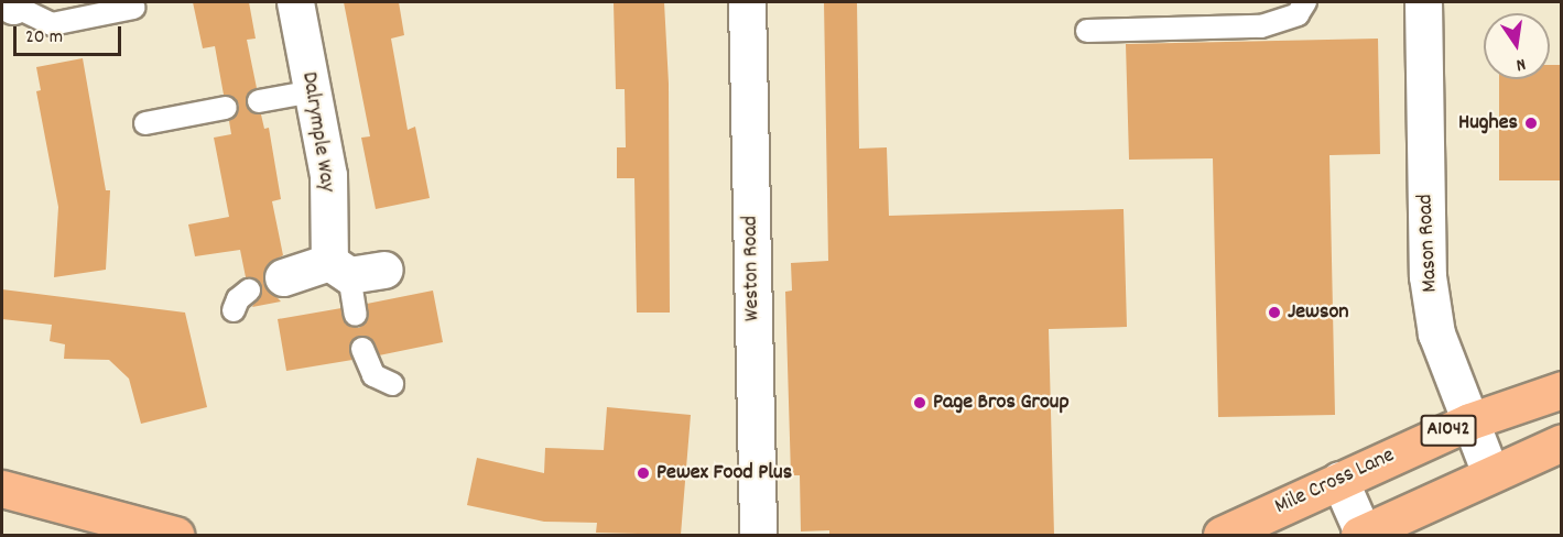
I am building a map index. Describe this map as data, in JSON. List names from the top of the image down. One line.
{"streets":{"highway":["A1042","Mile Cross Lane"],"street":["Dalrymple Way","Mason Road","Weston Road"]},"crossings":[["Mason Road","A1042"],["Mason Road","Mile Cross Lane"]],"places":["Hughes","Jewson","Page Bros Group","Pewex Food Plus"],"scale_bar":"20 m","north":"bottom"}
